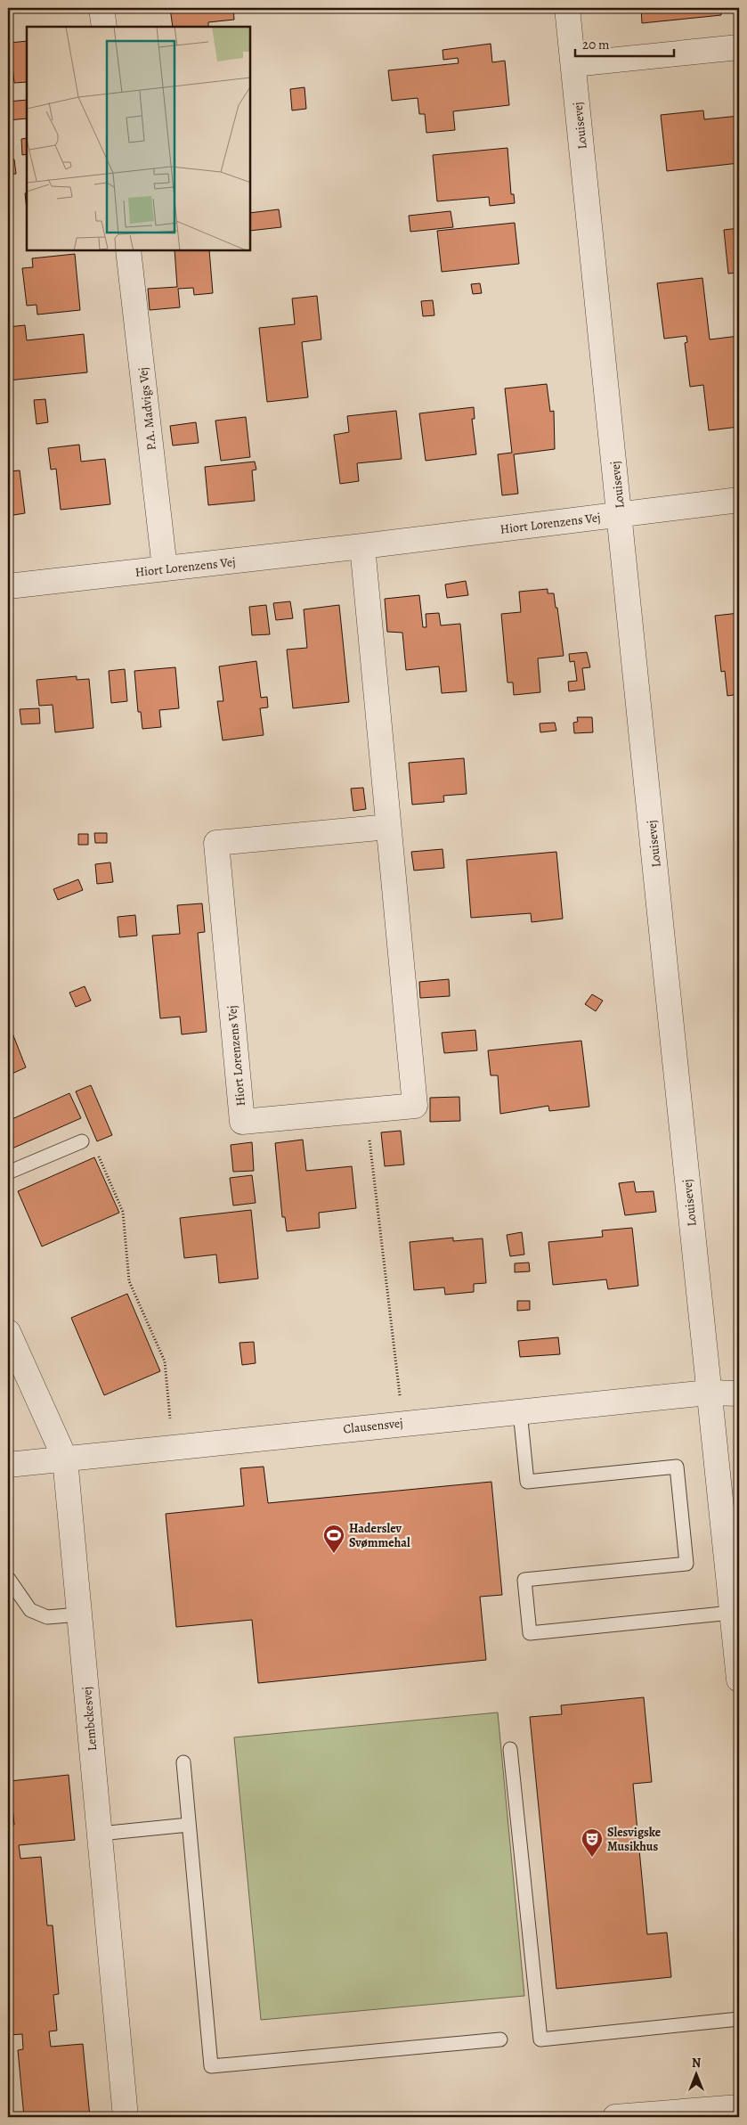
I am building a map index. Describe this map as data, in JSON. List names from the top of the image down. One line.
{"streets":{"street":["Louisevej","P.A. Madvigs Vej","Hiort Lorenzens Vej","Clausensvej","Lembckesvej"]},"crossings":[["Louisevej","Hiort Lorenzens Vej"],["Louisevej","Clausensvej"],["P.A. Madvigs Vej","Hiort Lorenzens Vej"],["Clausensvej","Lembckesvej"]],"places":{"sports":["Haderslev Svømmehal"],"theatre":["Slesvigske Musikhus"]},"scale_bar":"20 m","north":"top"}
